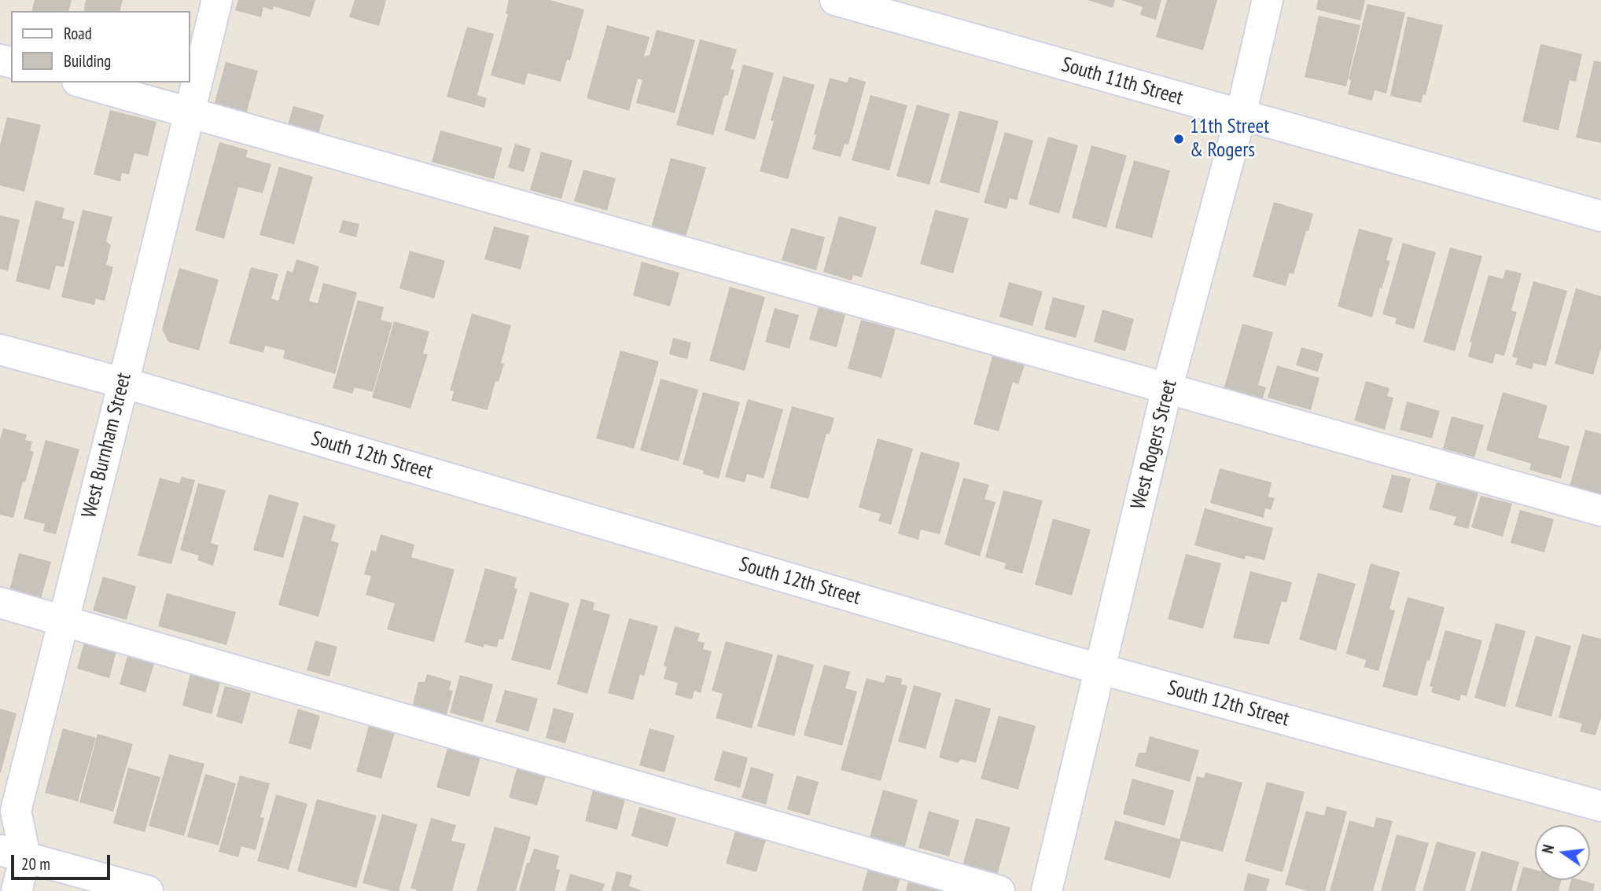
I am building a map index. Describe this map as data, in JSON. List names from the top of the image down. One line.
{"streets":{"street":["South 11th Street","West Rogers Street","West Burnham Street","South 12th Street"]},"crossings":[["South 11th Street","West Rogers Street"],["West Rogers Street","South 12th Street"],["West Burnham Street","South 12th Street"]],"places":["11th Street & Rogers"],"legend":["Road","Building"],"scale_bar":"20 m","north":"left"}
